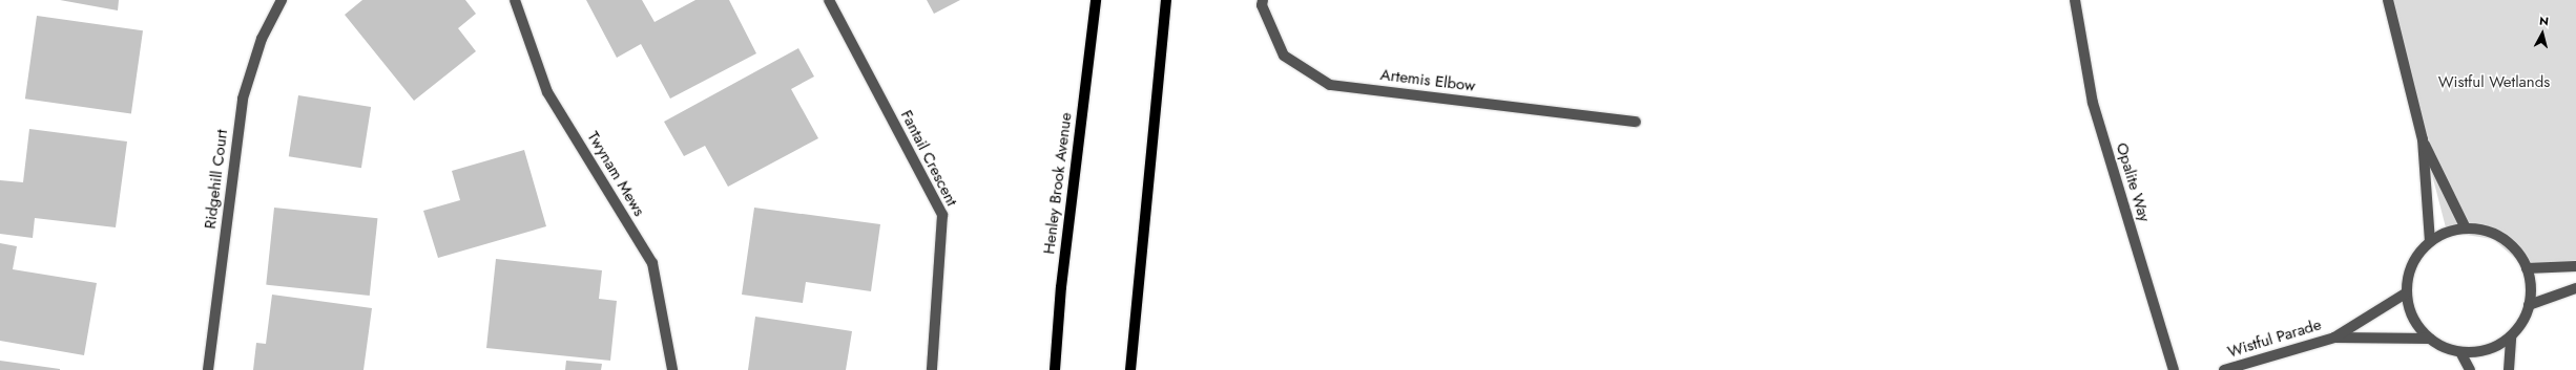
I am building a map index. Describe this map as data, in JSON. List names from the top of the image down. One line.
{"streets":{"main road":["Henley Brook Avenue"],"street":["Artemis Elbow","Fantail Crescent","Twynam Mews","Ridgehill Court","Opalite Way","Wistful Parade"]},"parks":["Wistful Wetlands"],"north":"top"}
